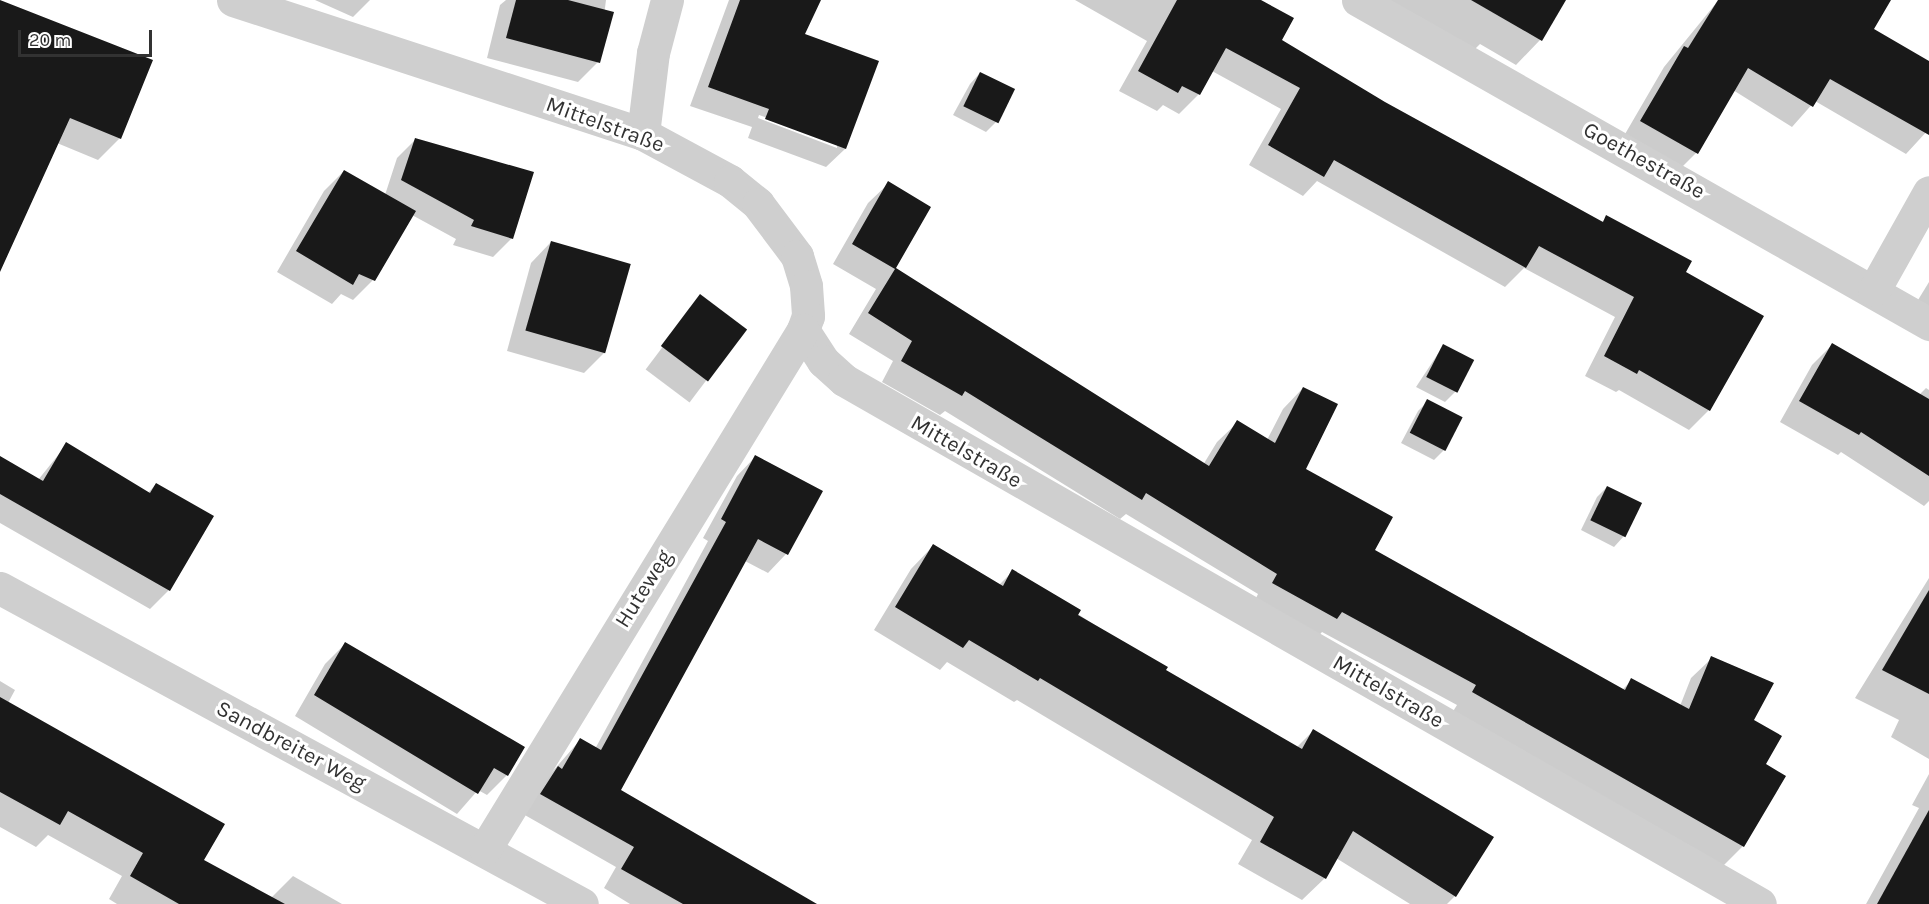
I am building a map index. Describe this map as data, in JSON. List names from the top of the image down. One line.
{"streets":{"street":["Mittelstraße","Goethestraße","Huteweg","Sandbreiter Weg"]},"crossings":[["Mittelstraße","Huteweg"],["Huteweg","Sandbreiter Weg"]],"scale_bar":"20 m"}
